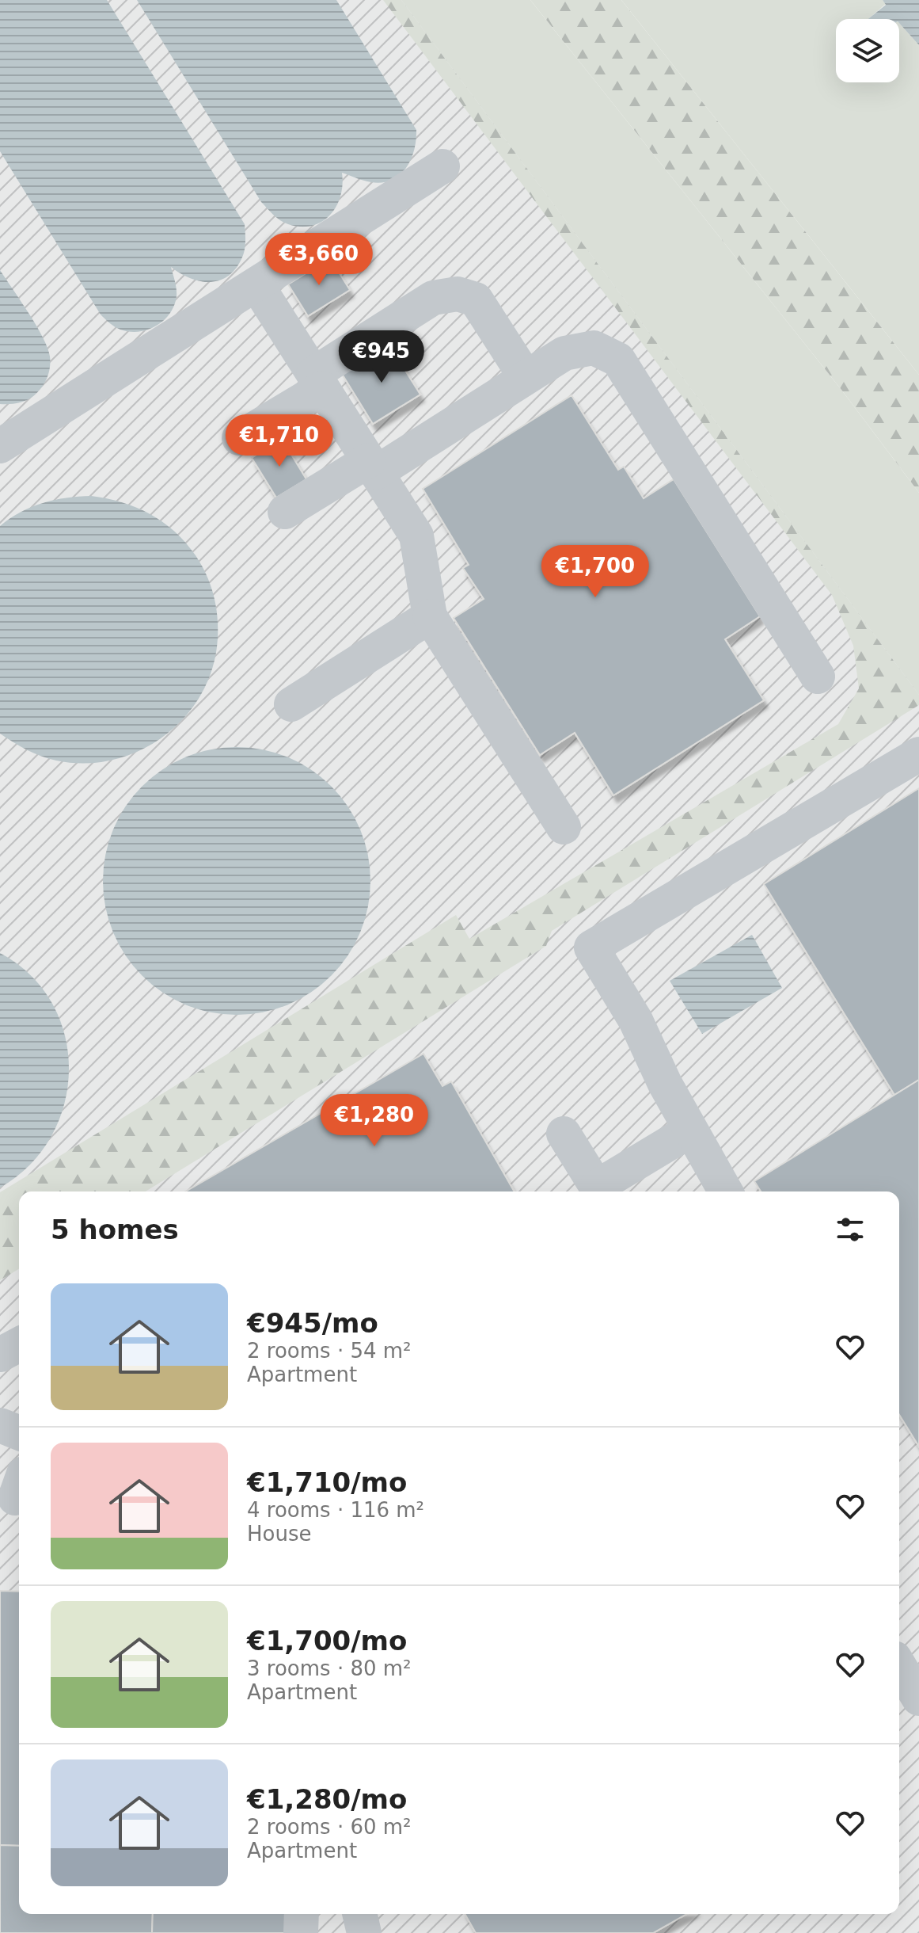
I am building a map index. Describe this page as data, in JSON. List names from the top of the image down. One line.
{"page":{"price":["€3,660","€945","€1,710","€1,700","€1,280"],"heading":"5 homes","list":[{"name":"€945/mo","note":"2 rooms · 54 m² · Apartment"},{"name":"€1,710/mo","note":"4 rooms · 116 m² · House"},{"name":"€1,700/mo","note":"3 rooms · 80 m² · Apartment"},{"name":"€1,280/mo","note":"2 rooms · 60 m² · Apartment"}]}}
